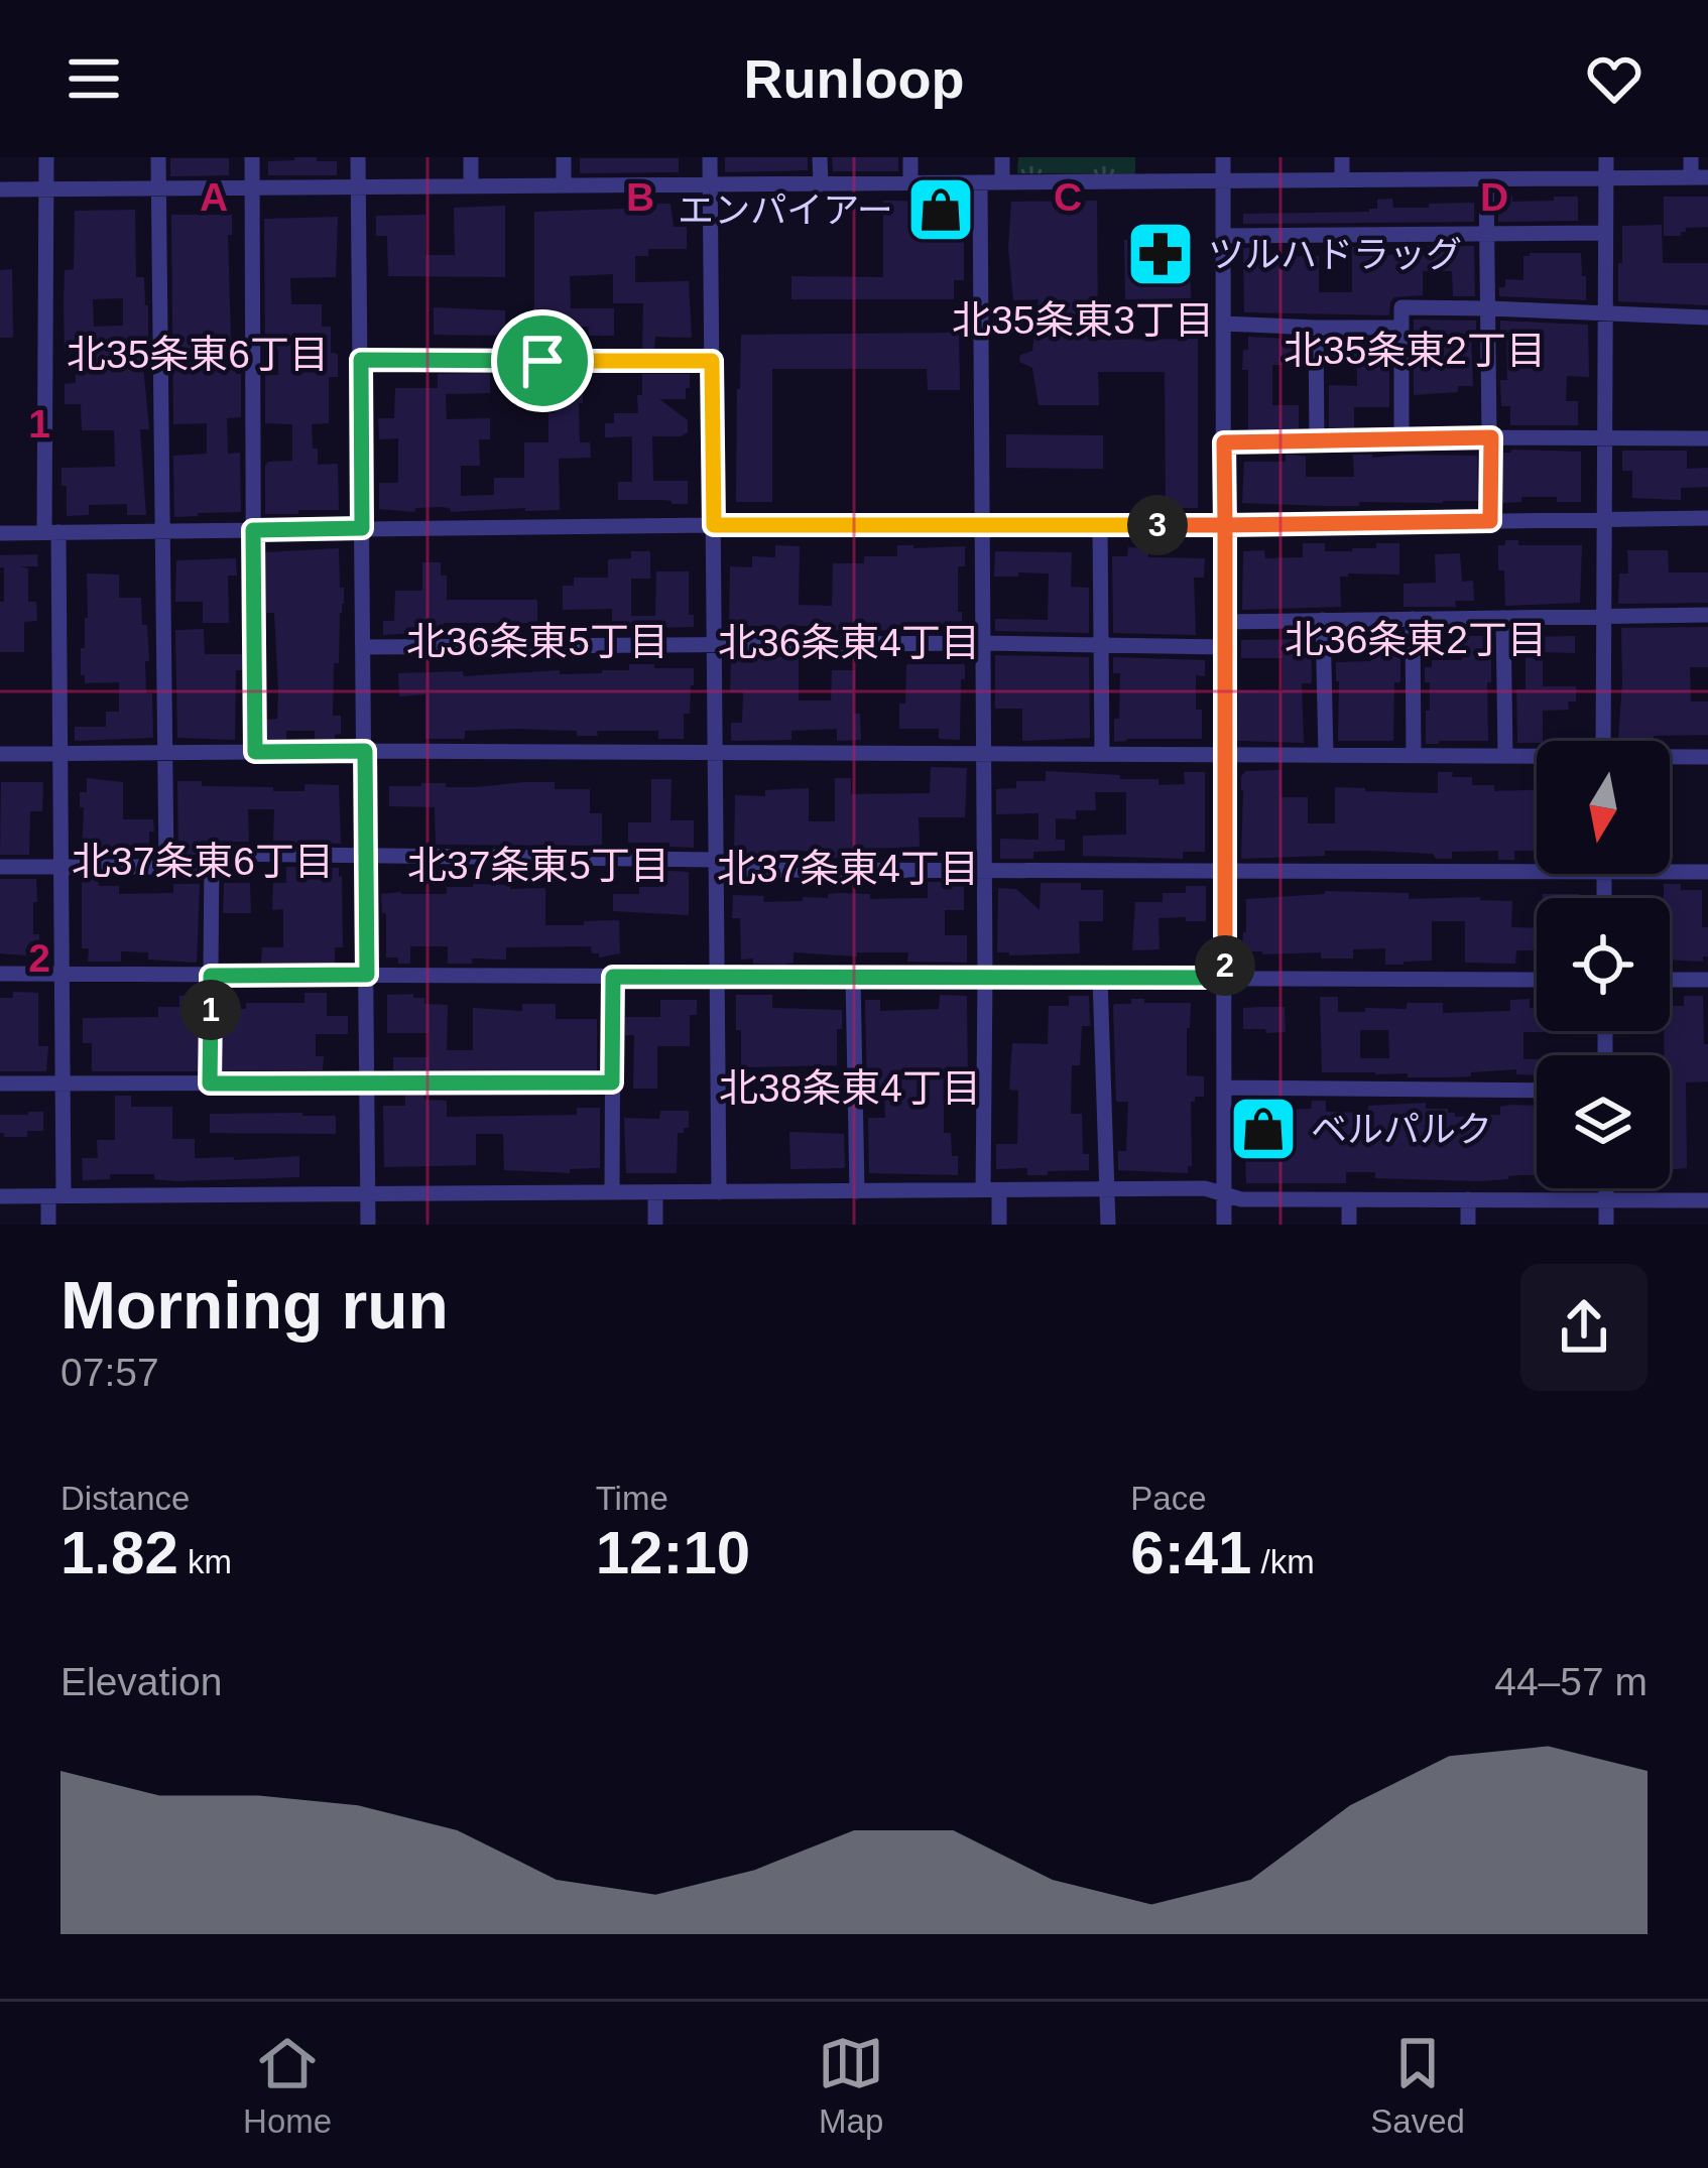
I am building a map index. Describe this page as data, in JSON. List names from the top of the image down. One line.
{"districts":["北35条東3丁目","北35条東2丁目","北35条東6丁目","北36条東2丁目","北36条東5丁目","北36条東4丁目","北37条東6丁目","北37条東5丁目","北37条東4丁目","北38条東4丁目"],"places":{"shop":["エンパイアー","ベルパルク"],"pharmacy":["ツルハドラッグ"]},"north":"bottom","page":{"header":"Runloop","pins":["3","2","1"],"heading":["Morning run","07:57"],"stats":[["Distance","1.82 km"],["Time","12:10"],["Pace","6:41 /km"]],"chart":["Elevation","44–57 m"],"tabs":["Home","Map","Saved"]},"grid":{"columns":["A","B","C","D"],"rows":["1","2"]}}
